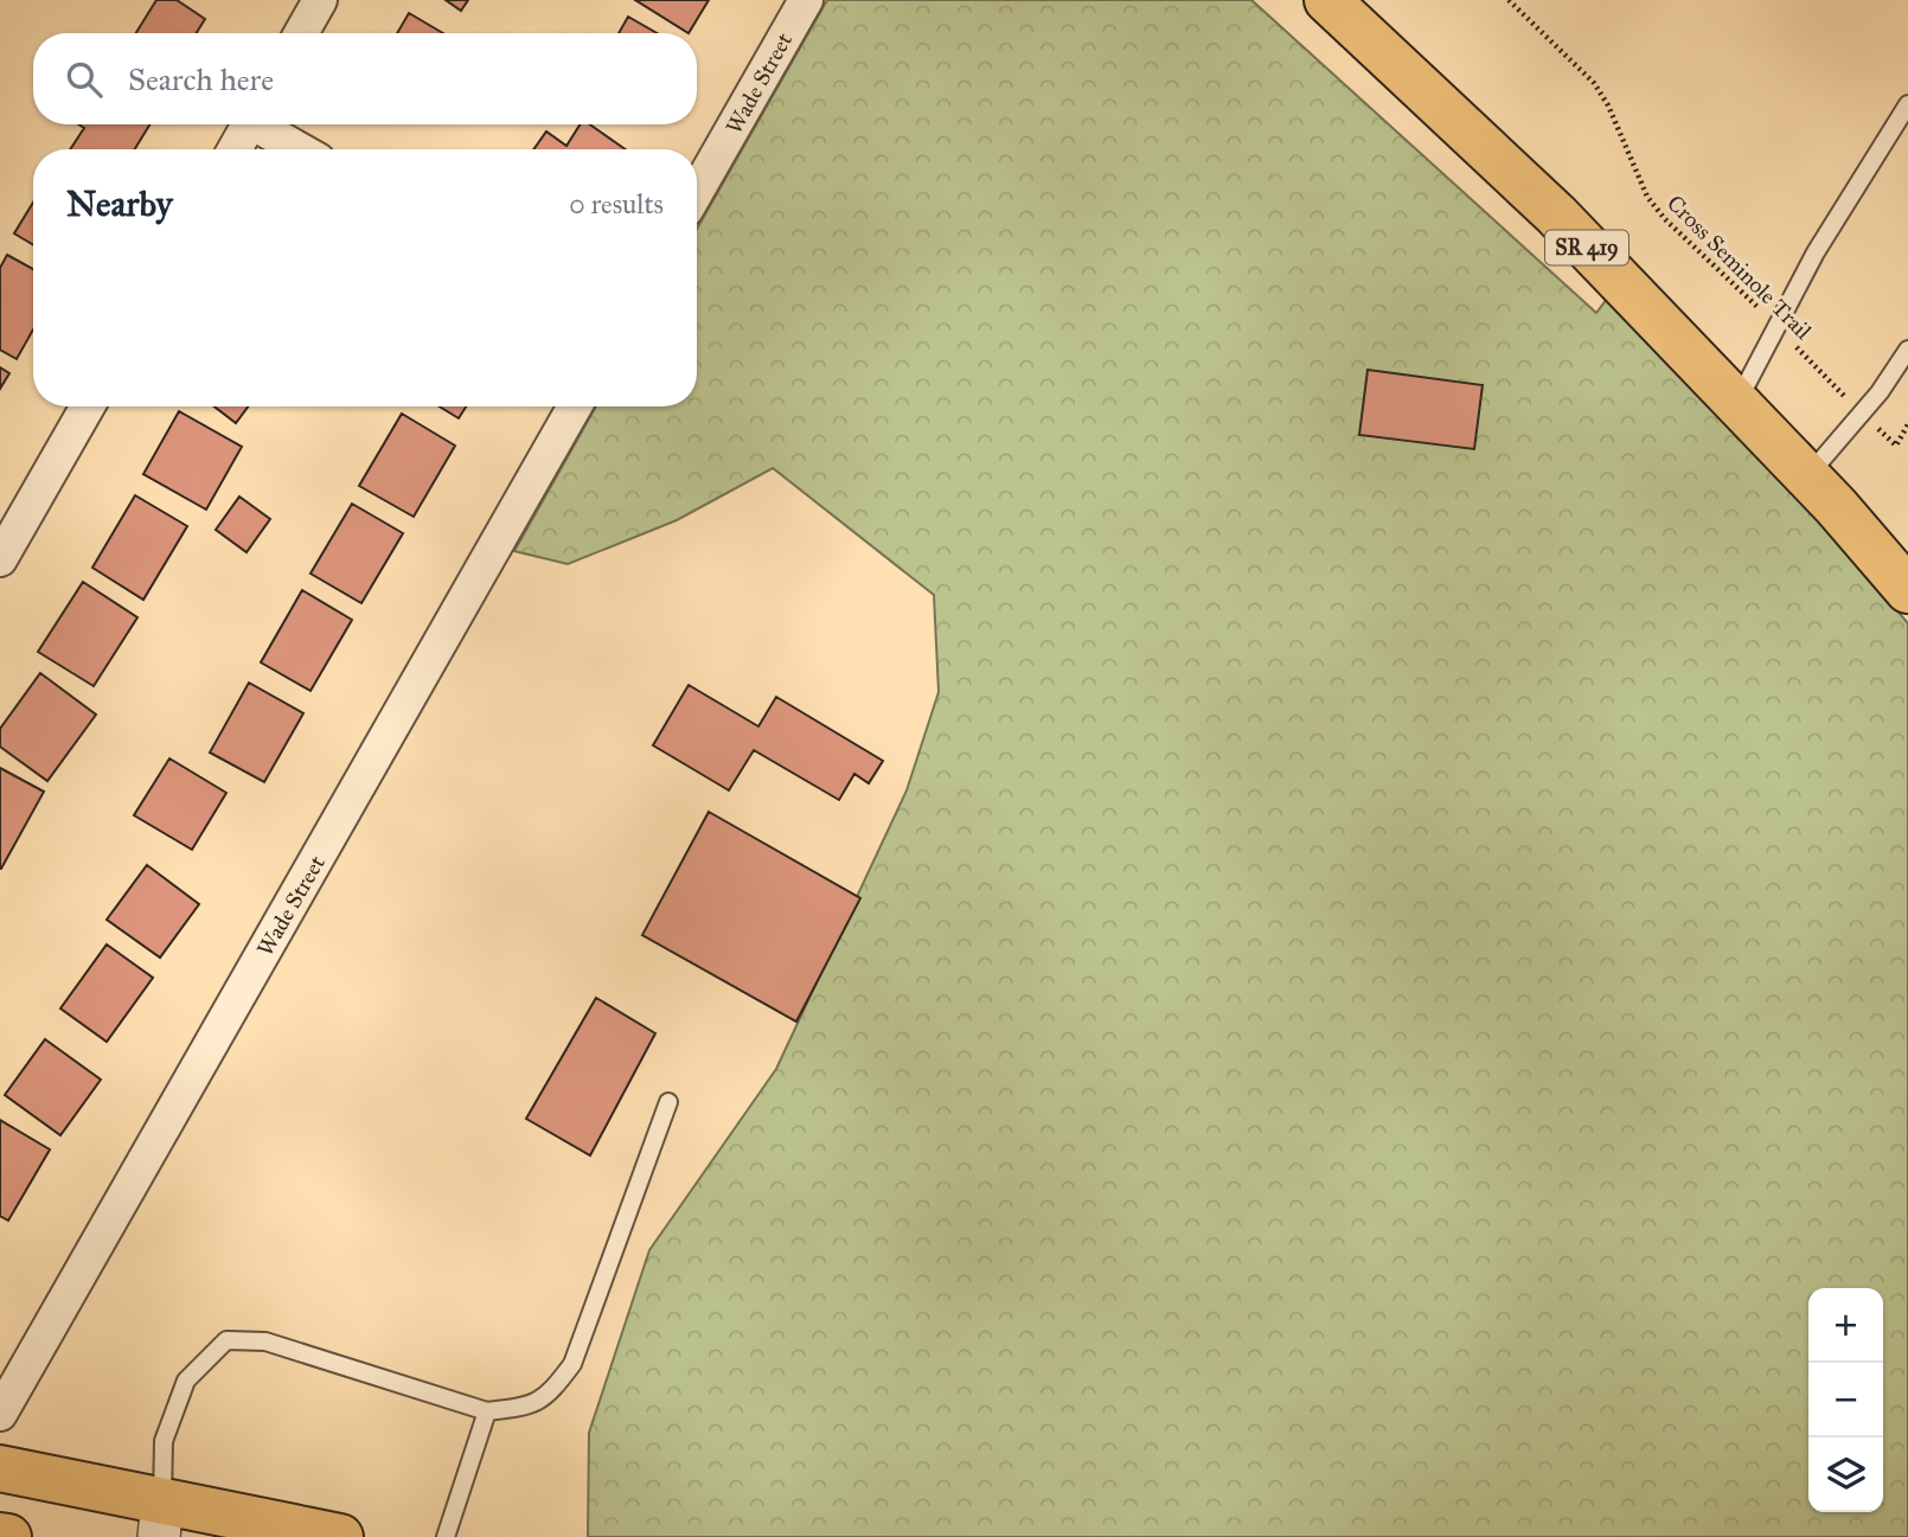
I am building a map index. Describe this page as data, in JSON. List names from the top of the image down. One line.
{"streets":{"main road":["SR 419"],"street":["Wade Street"],"path":["Cross Seminole Trail"]},"page":{"search":"Search here","heading":["Nearby","0 results"],"map_buttons":["+","−"]}}
